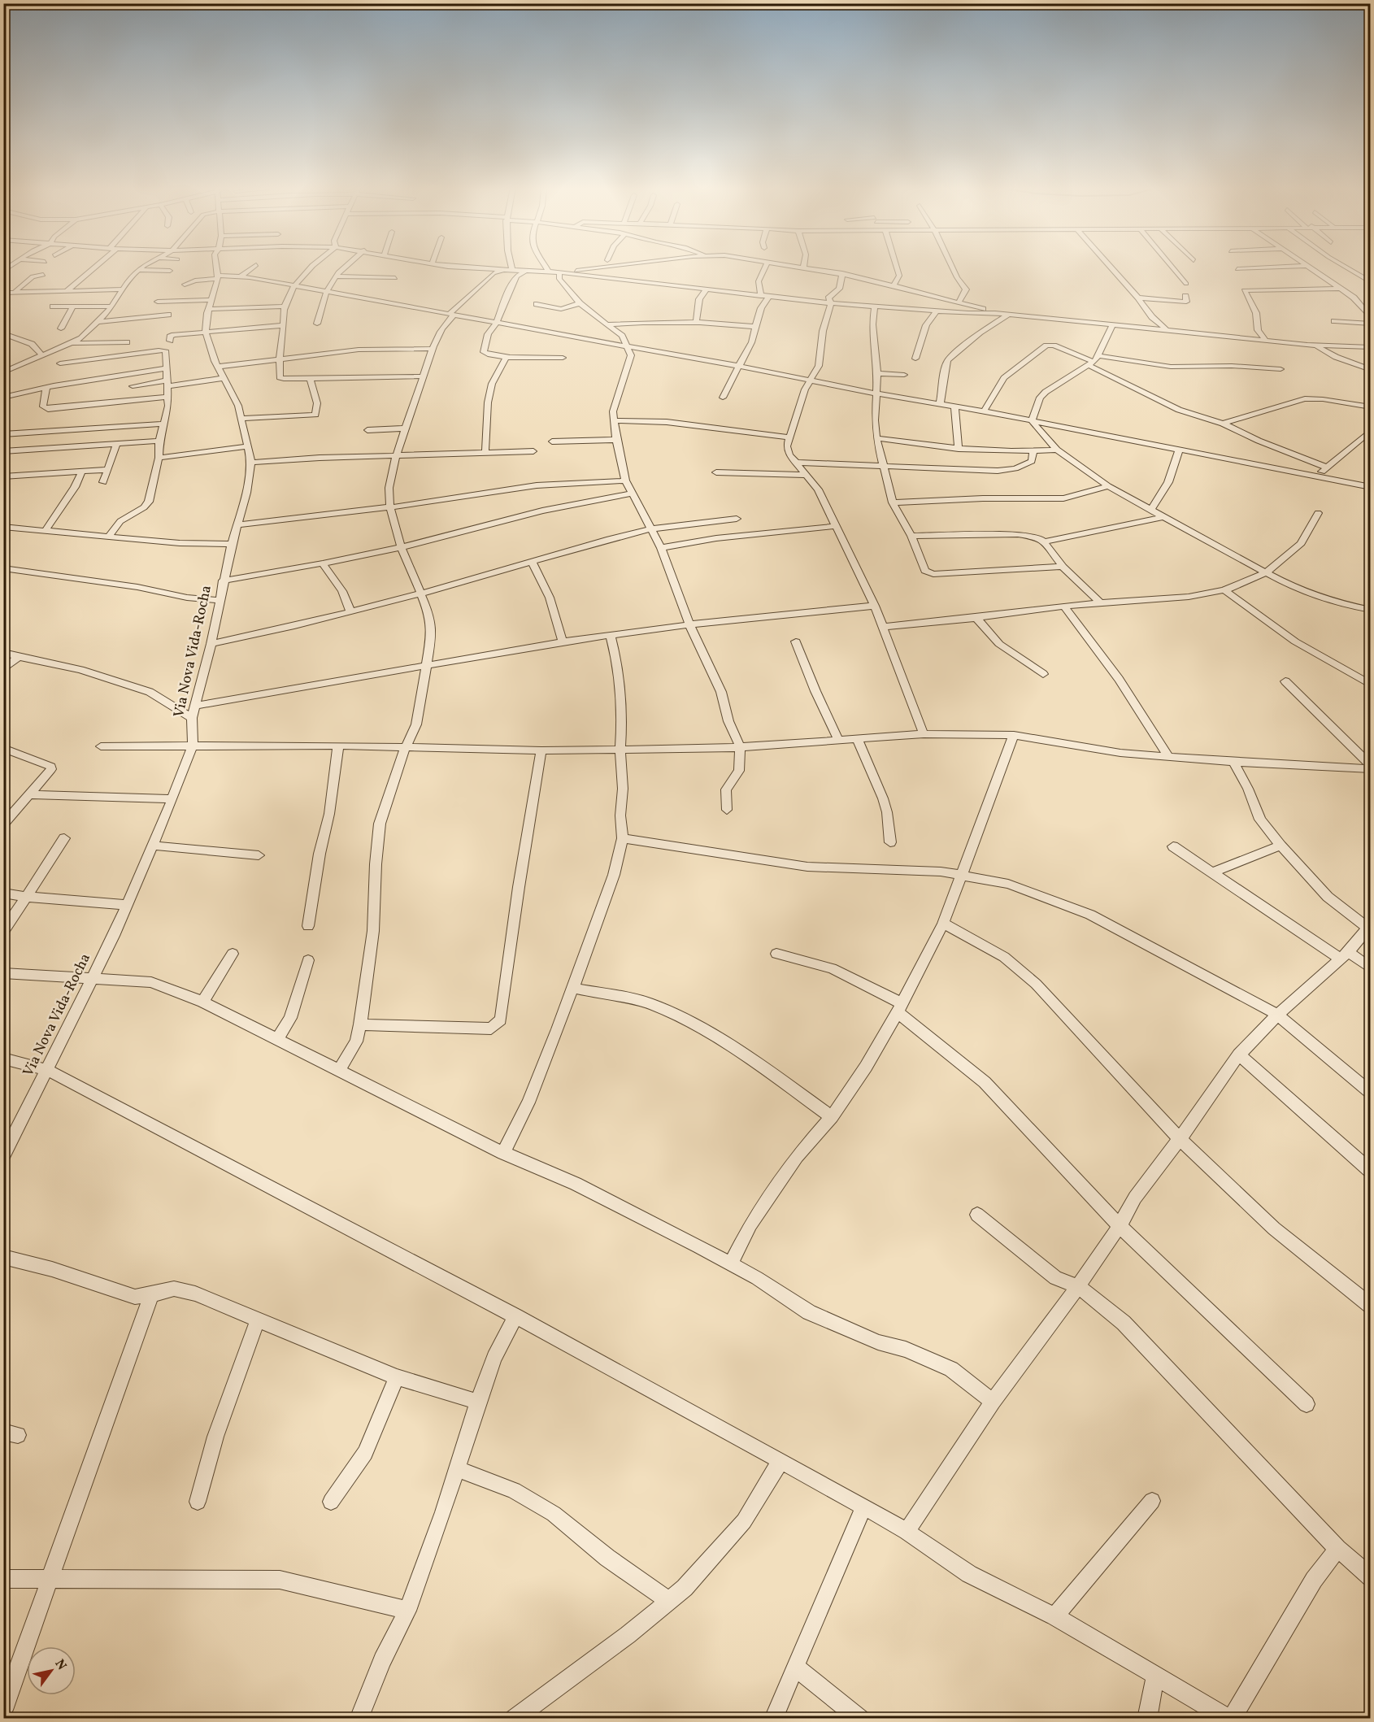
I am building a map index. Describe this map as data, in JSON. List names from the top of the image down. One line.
{"streets":{"street":["Via Nova Vida-Rocha"]},"north":"top right"}
